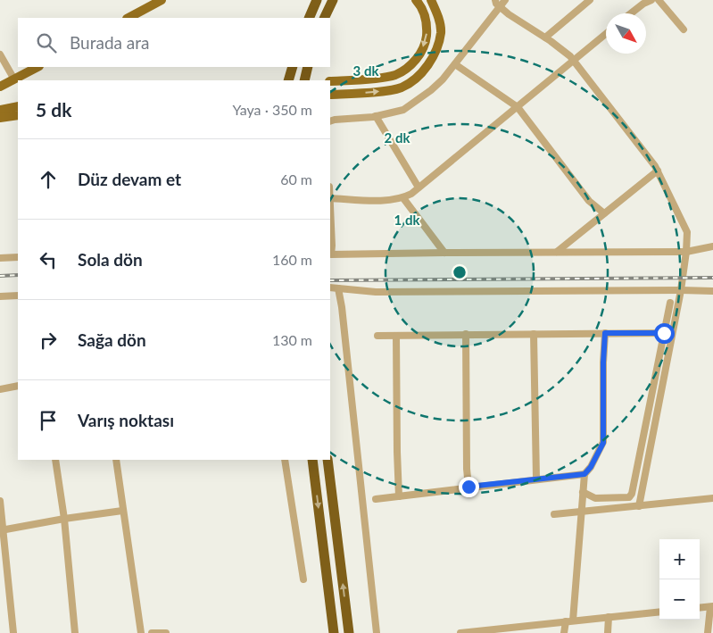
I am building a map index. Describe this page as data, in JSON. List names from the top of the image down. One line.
{"north":"bottom right","page":{"search":"Burada ara","heading":["5 dk","Yaya · 350 m"],"list":[["Düz devam et","60 m"],["Sola dön","160 m"],["Sağa dön","130 m"],"Varış noktası"],"map_buttons":["+","−"]},"rings":["3 dk","2 dk","1 dk"]}
